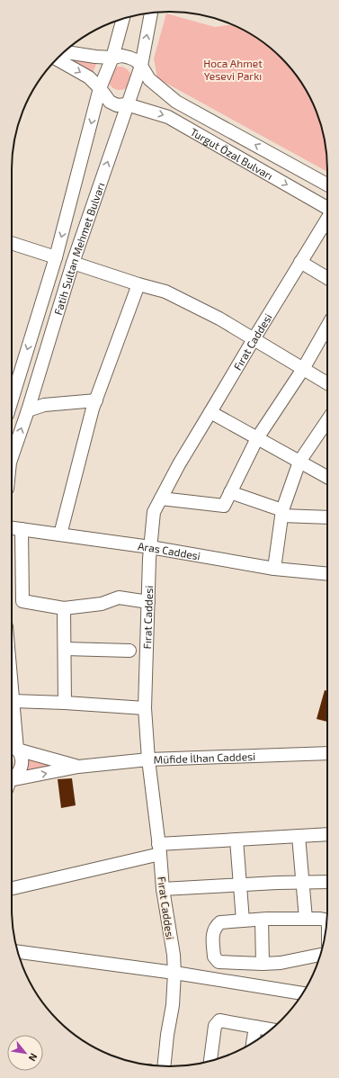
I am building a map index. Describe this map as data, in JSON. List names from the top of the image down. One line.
{"streets":{"street":["Turgut Özal Bulvarı","Fatih Sultan Mehmet Bulvarı","Fırat Caddesi","Aras Caddesi","Müfide İlhan Caddesi"]},"crossings":[["Turgut Özal Bulvarı","Fatih Sultan Mehmet Bulvarı"],["Fırat Caddesi","Aras Caddesi"],["Fırat Caddesi","Müfide İlhan Caddesi"]],"parks":["Hoca Ahmet Yesevi Parkı"],"north":"bottom right"}
